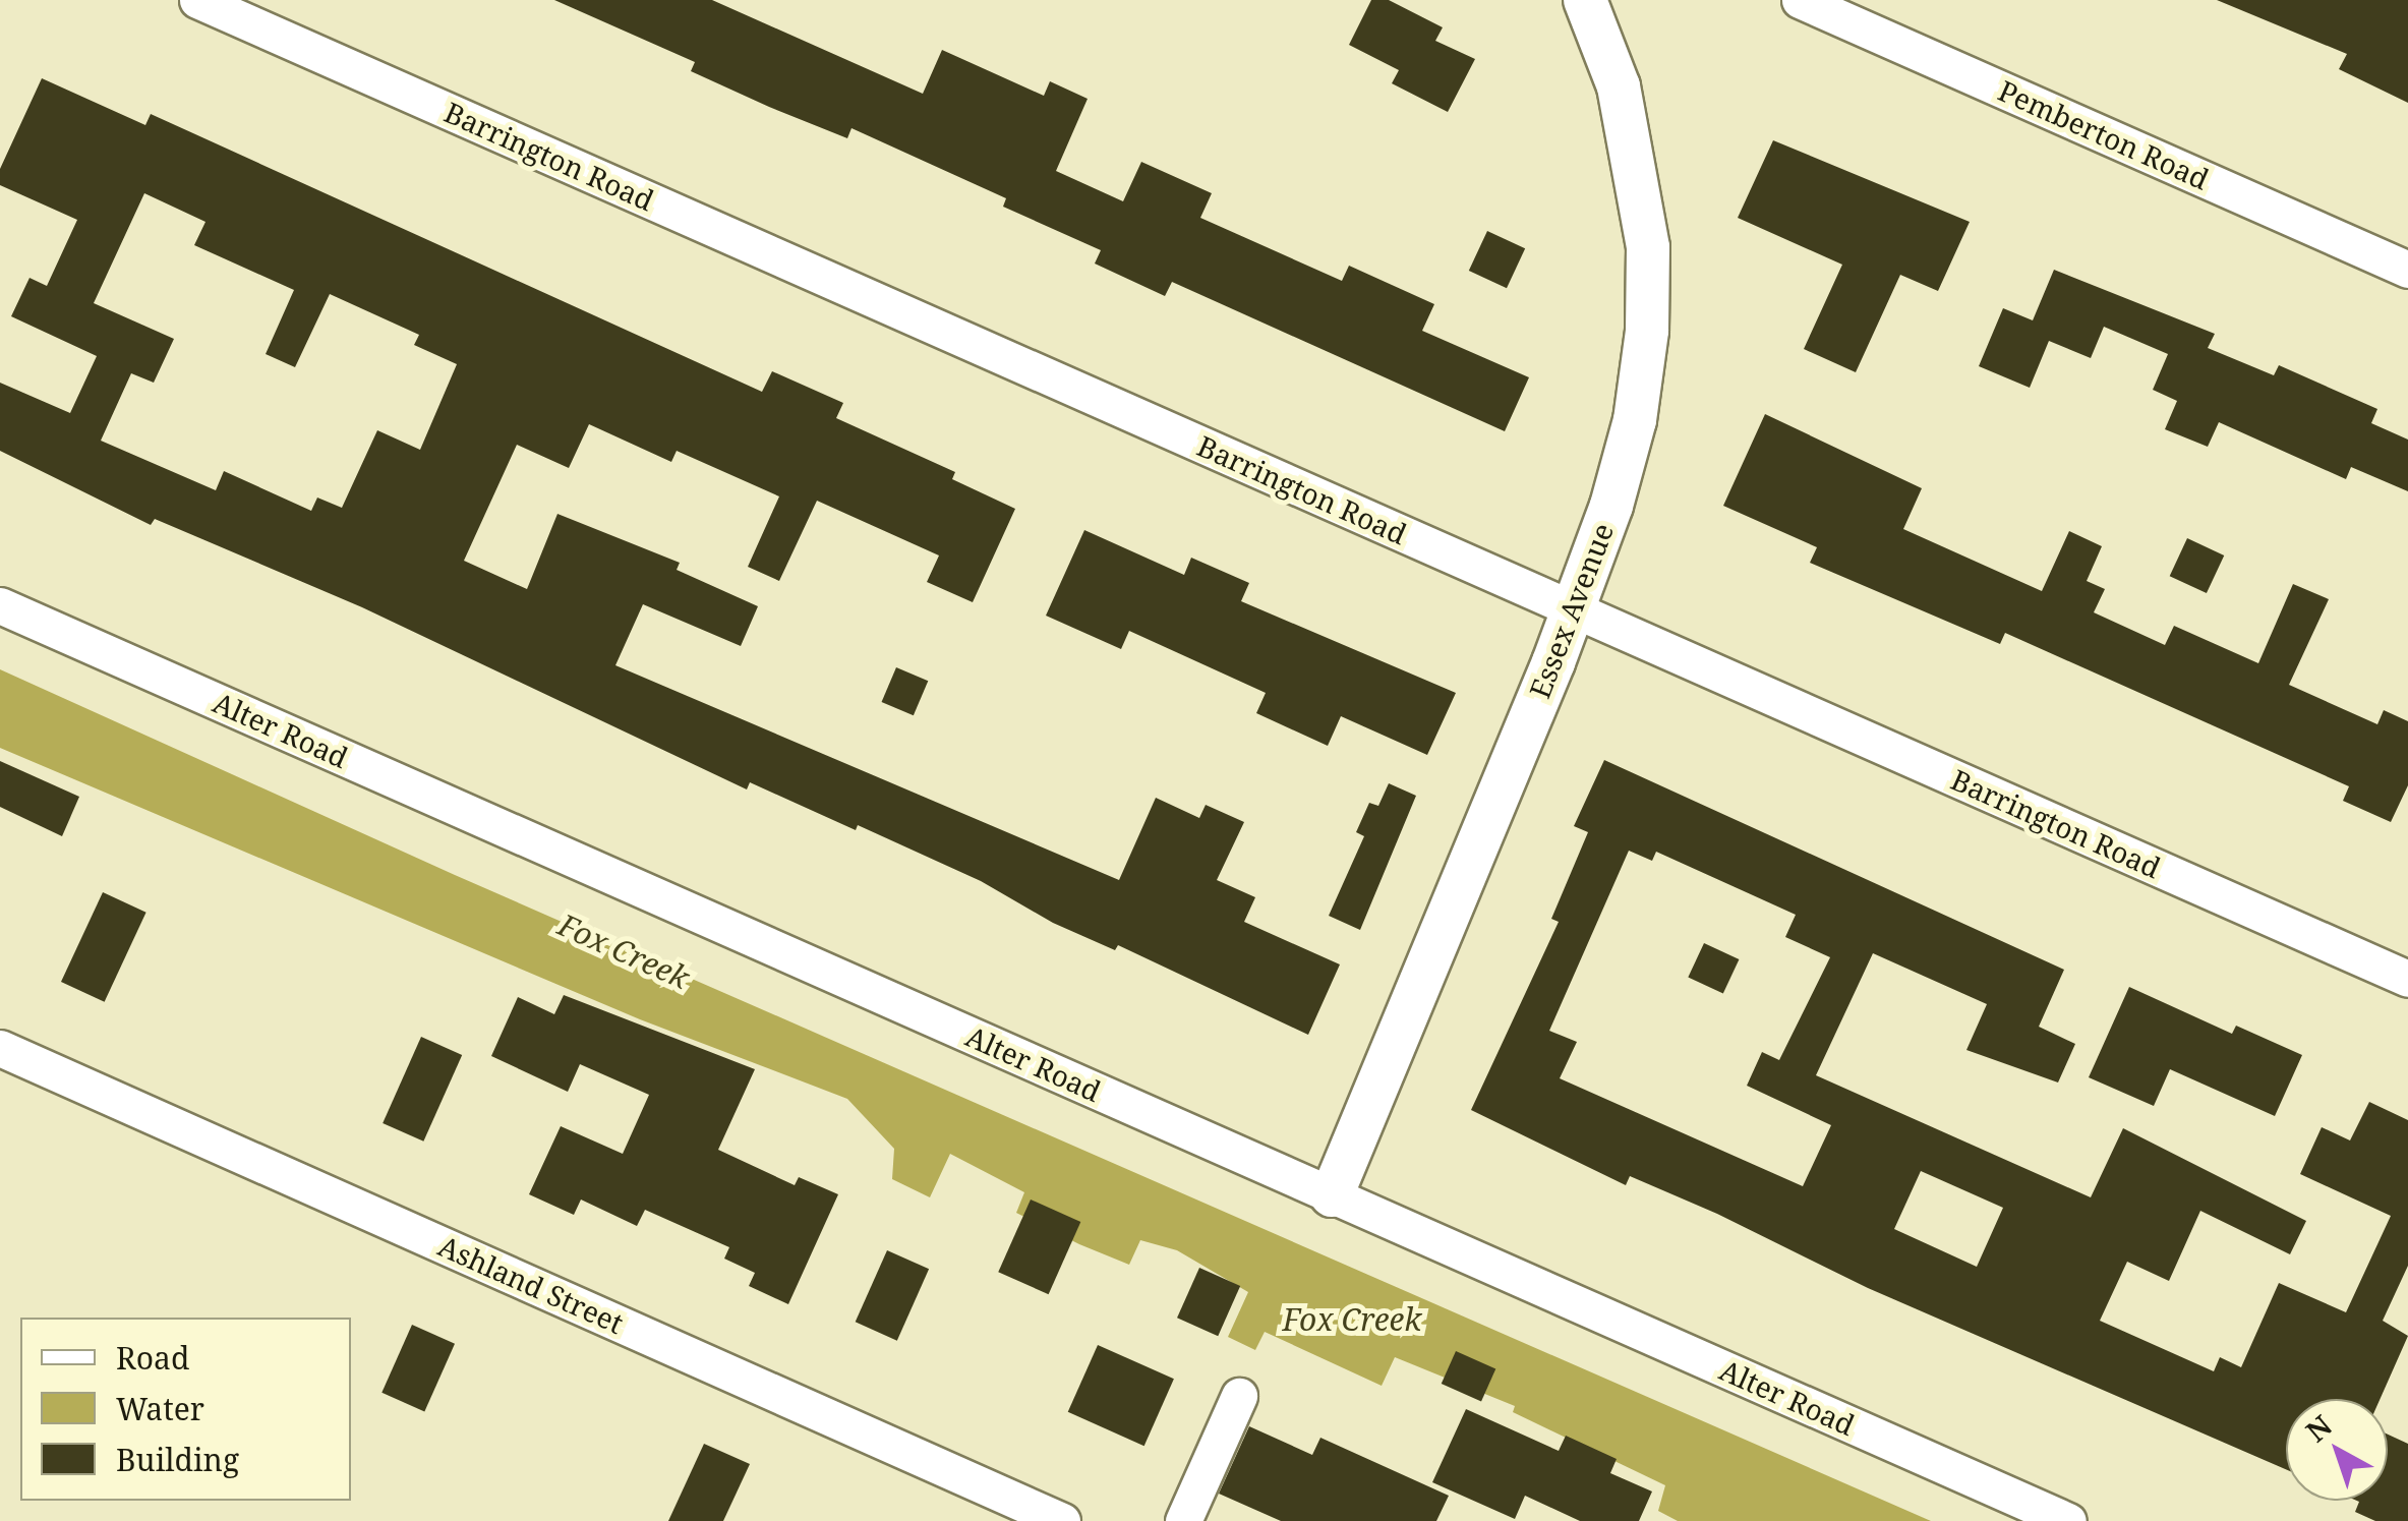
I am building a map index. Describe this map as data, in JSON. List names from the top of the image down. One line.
{"streets":{"street":["Pemberton Road","Barrington Road","Essex Avenue","Alter Road","Ashland Street"]},"crossings":[["Barrington Road","Essex Avenue"],["Essex Avenue","Alter Road"]],"water":["Fox Creek"],"legend":["Road","Water","Building"],"north":"top left"}
